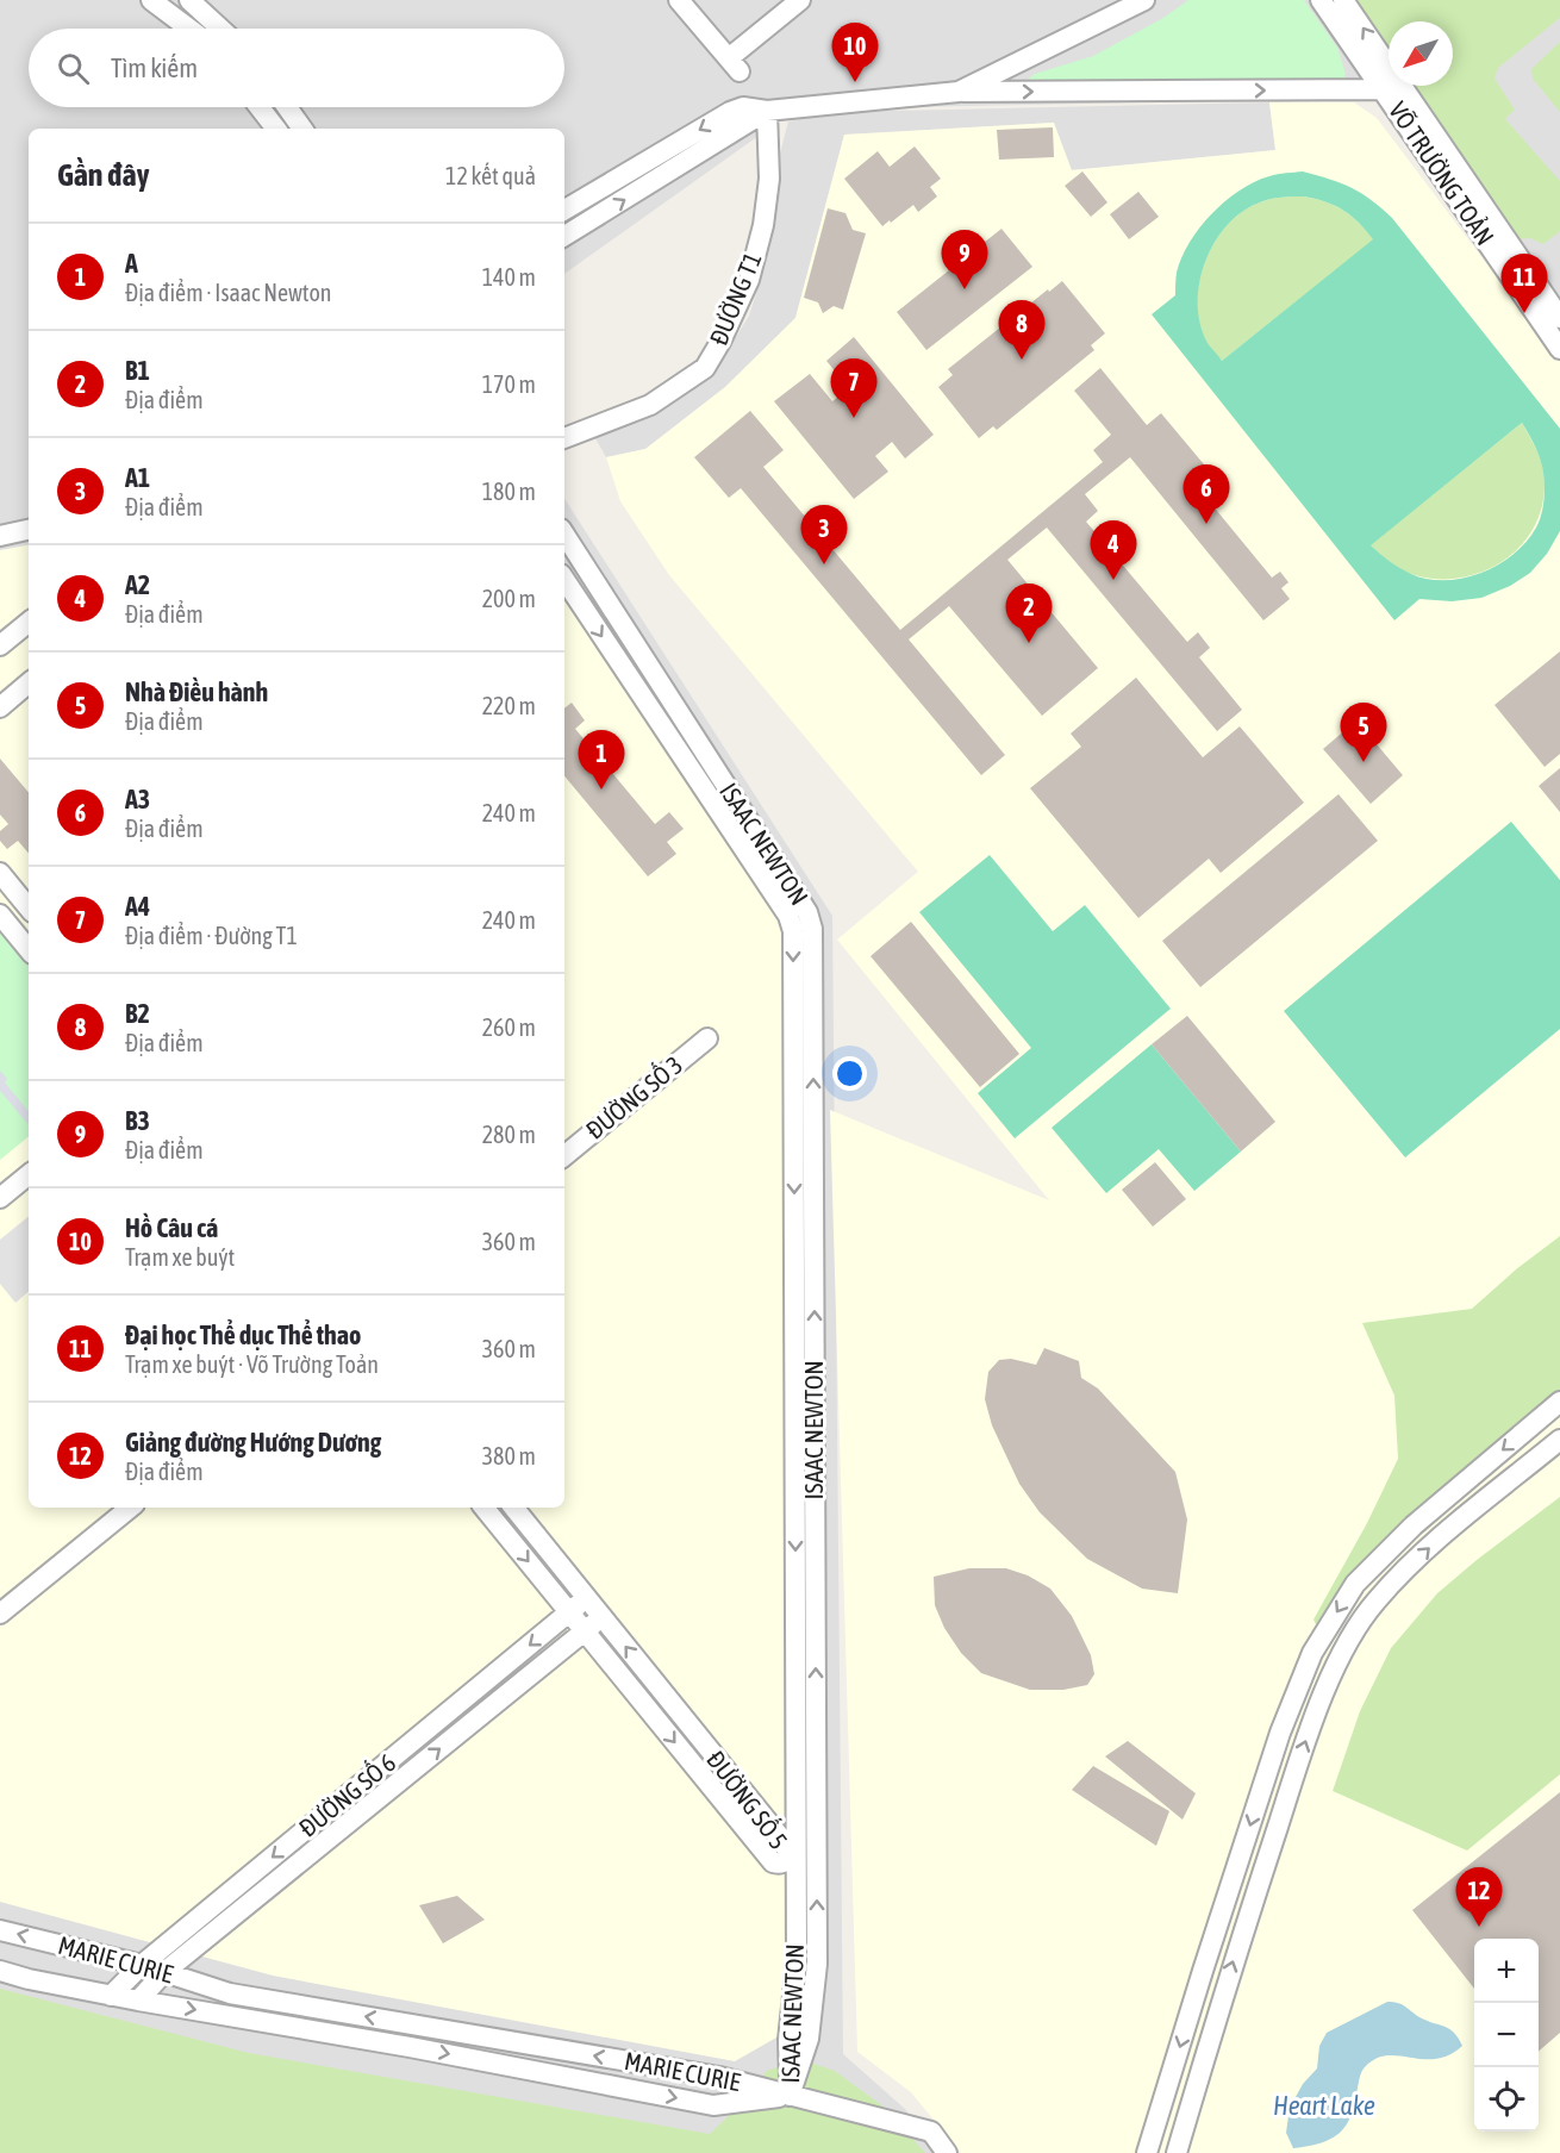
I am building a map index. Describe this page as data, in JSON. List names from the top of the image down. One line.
{"streets":{"street":["VÕ TRƯỜNG TOẢN","ĐƯỜNG T1","ISAAC NEWTON","ĐƯỜNG SỐ 3","ĐƯỜNG SỐ 6","ĐƯỜNG SỐ 5","MARIE CURIE"]},"crossings":[["ISAAC NEWTON","MARIE CURIE"],["ĐƯỜNG SỐ 6","ĐƯỜNG SỐ 5"],["ĐƯỜNG SỐ 6","MARIE CURIE"]],"water":["Heart Lake"],"north":"bottom left","page":{"pins":["10","9","11","8","7","6","3","4","2","5","1","12"],"search":"Tìm kiếm","heading":["Gần đây","12 kết quả"],"list":[{"mark":"1","name":"A","note":"Địa điểm · Isaac Newton","value":"140 m"},{"mark":"2","name":"B1","note":"Địa điểm","value":"170 m"},{"mark":"3","name":"A1","note":"Địa điểm","value":"180 m"},{"mark":"4","name":"A2","note":"Địa điểm","value":"200 m"},{"mark":"5","name":"Nhà Điều hành","note":"Địa điểm","value":"220 m"},{"mark":"6","name":"A3","note":"Địa điểm","value":"240 m"},{"mark":"7","name":"A4","note":"Địa điểm · Đường T1","value":"240 m"},{"mark":"8","name":"B2","note":"Địa điểm","value":"260 m"},{"mark":"9","name":"B3","note":"Địa điểm","value":"280 m"},{"mark":"10","name":"Hồ Câu cá","note":"Trạm xe buýt","value":"360 m"},{"mark":"11","name":"Đại học Thể dục Thể thao","note":"Trạm xe buýt · Võ Trường Toản","value":"360 m"},{"mark":"12","name":"Giảng đường Hướng Dương","note":"Địa điểm","value":"380 m"}],"map_buttons":["+","−"]}}
